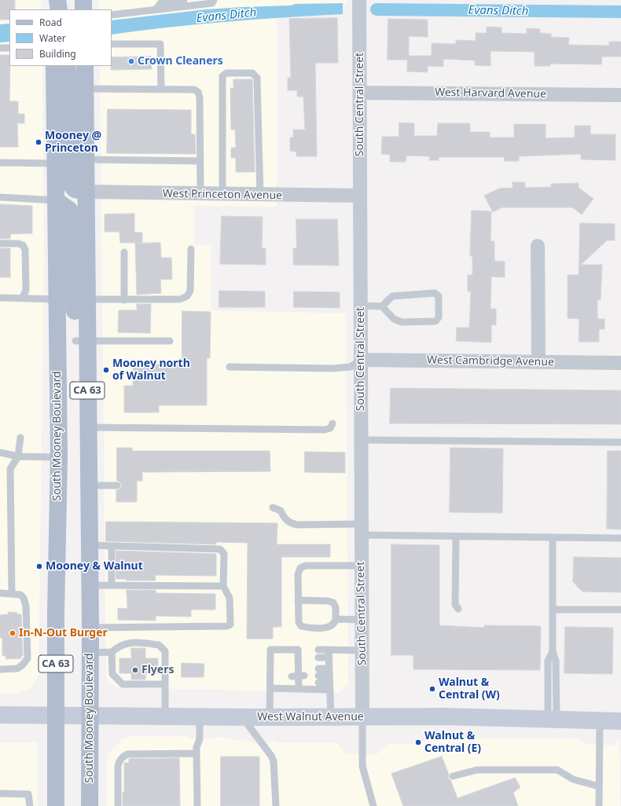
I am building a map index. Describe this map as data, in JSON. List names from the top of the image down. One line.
{"streets":{"main road":["CA 63","South Mooney Boulevard","West Walnut Avenue"],"street":["West Harvard Avenue","South Central Street","West Princeton Avenue","West Cambridge Avenue"]},"crossings":[["West Harvard Avenue","South Central Street"],["South Central Street","West Princeton Avenue"],["South Central Street","West Cambridge Avenue"],["South Central Street","West Walnut Avenue"],["South Mooney Boulevard","West Walnut Avenue"]],"water":["Evans Ditch"],"places":["Crown Cleaners","Mooney @ Princeton","Mooney north of Walnut","Mooney & Walnut","In-N-Out Burger","Flyers","Walnut & Central (W)","Walnut & Central (E)"],"legend":["Road","Water","Building"]}
